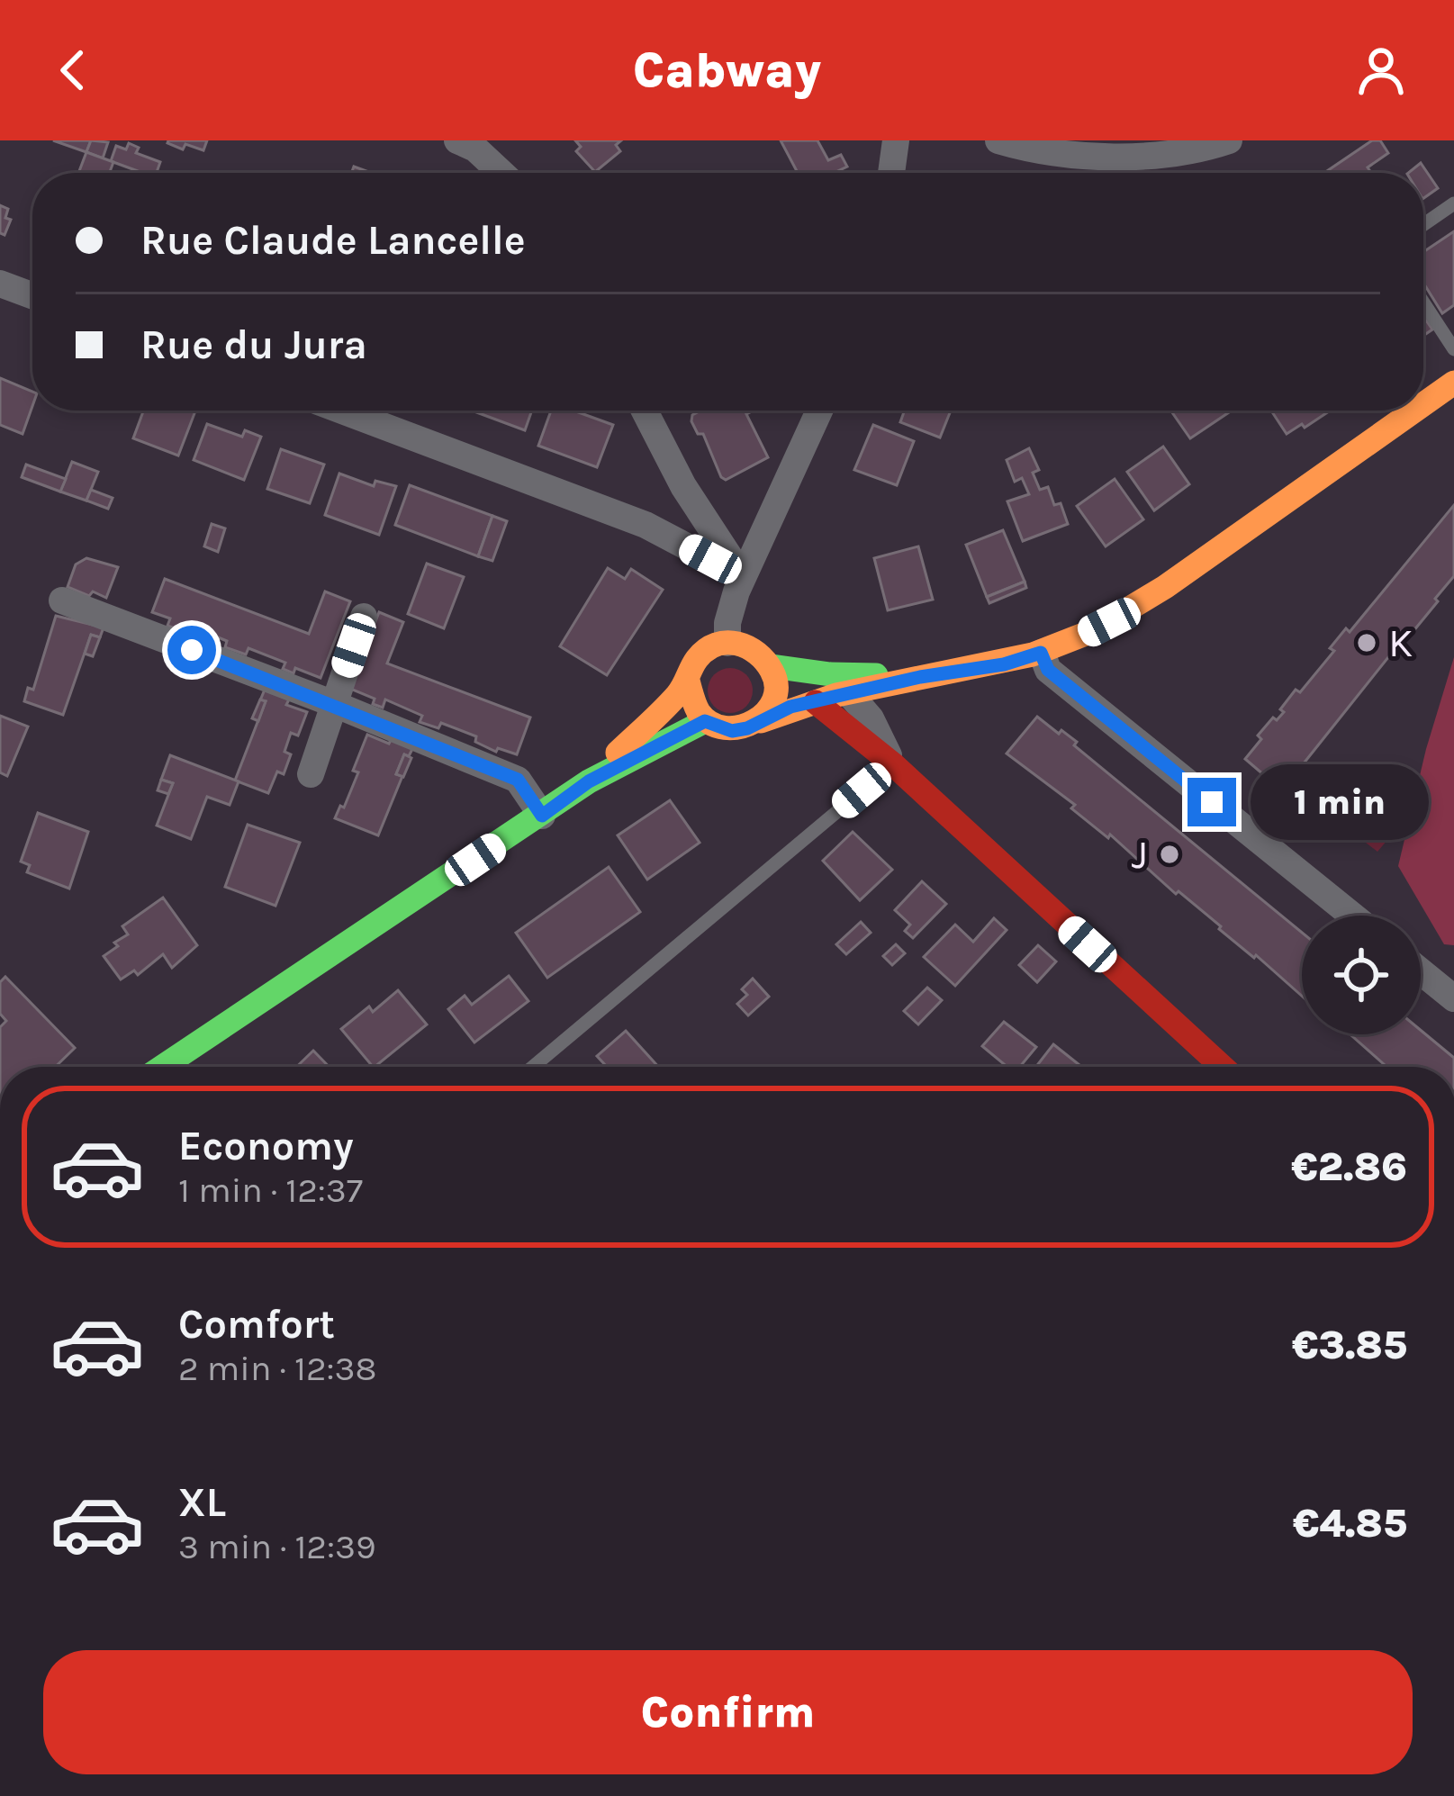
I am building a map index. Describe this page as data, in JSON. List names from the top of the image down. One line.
{"places":["K","J"],"page":{"header":"Cabway","banner":["Rue Claude Lancelle","Rue du Jura"],"bubble":"1 min","list":[{"name":"Economy","note":"1 min · 12:37","value":"€2.86"},{"name":"Comfort","note":"2 min · 12:38","value":"€3.85"},{"name":"XL","note":"3 min · 12:39","value":"€4.85"}],"buttons":"Confirm"}}
